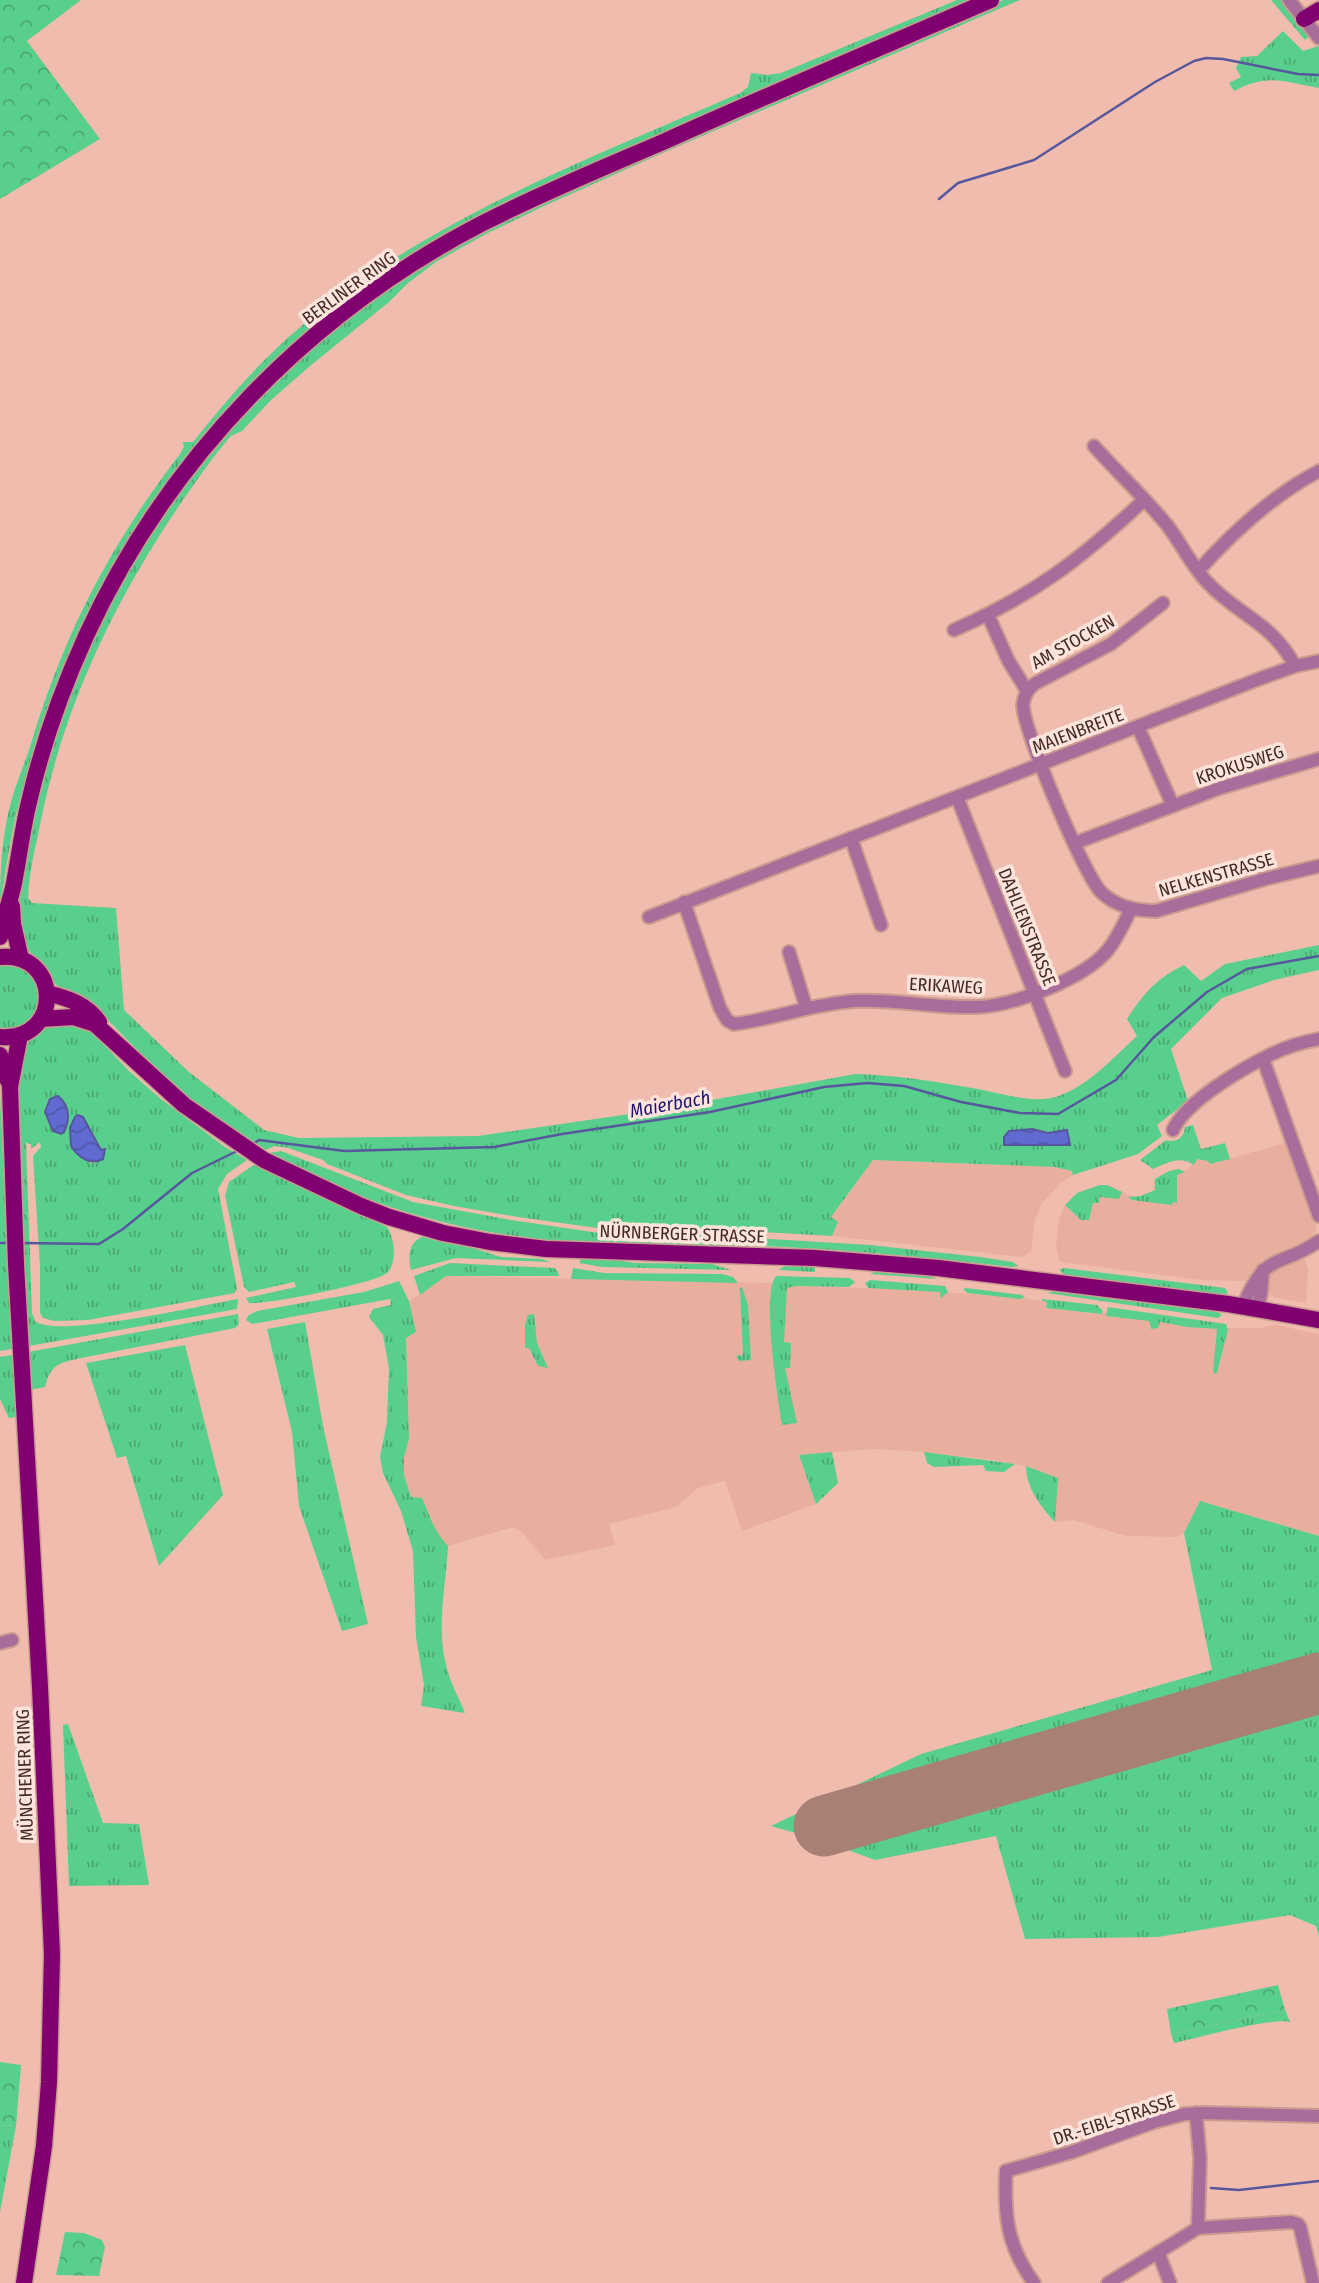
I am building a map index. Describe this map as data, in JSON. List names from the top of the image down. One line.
{"streets":{"main road":["BERLINER RING","NÜRNBERGER STRASSE","MÜNCHENER RING"],"street":["AM STOCKEN","MAIENBREITE","KROKUSWEG","NELKENSTRASSE","DAHLIENSTRASSE","ERIKAWEG","DR.-EIBL-STRASSE"]},"crossings":[["BERLINER RING","NÜRNBERGER STRASSE"],["AM STOCKEN","MAIENBREITE"],["MAIENBREITE","DAHLIENSTRASSE"],["MAIENBREITE","ERIKAWEG"],["NELKENSTRASSE","ERIKAWEG"],["DAHLIENSTRASSE","ERIKAWEG"]],"water":["Maierbach"]}
